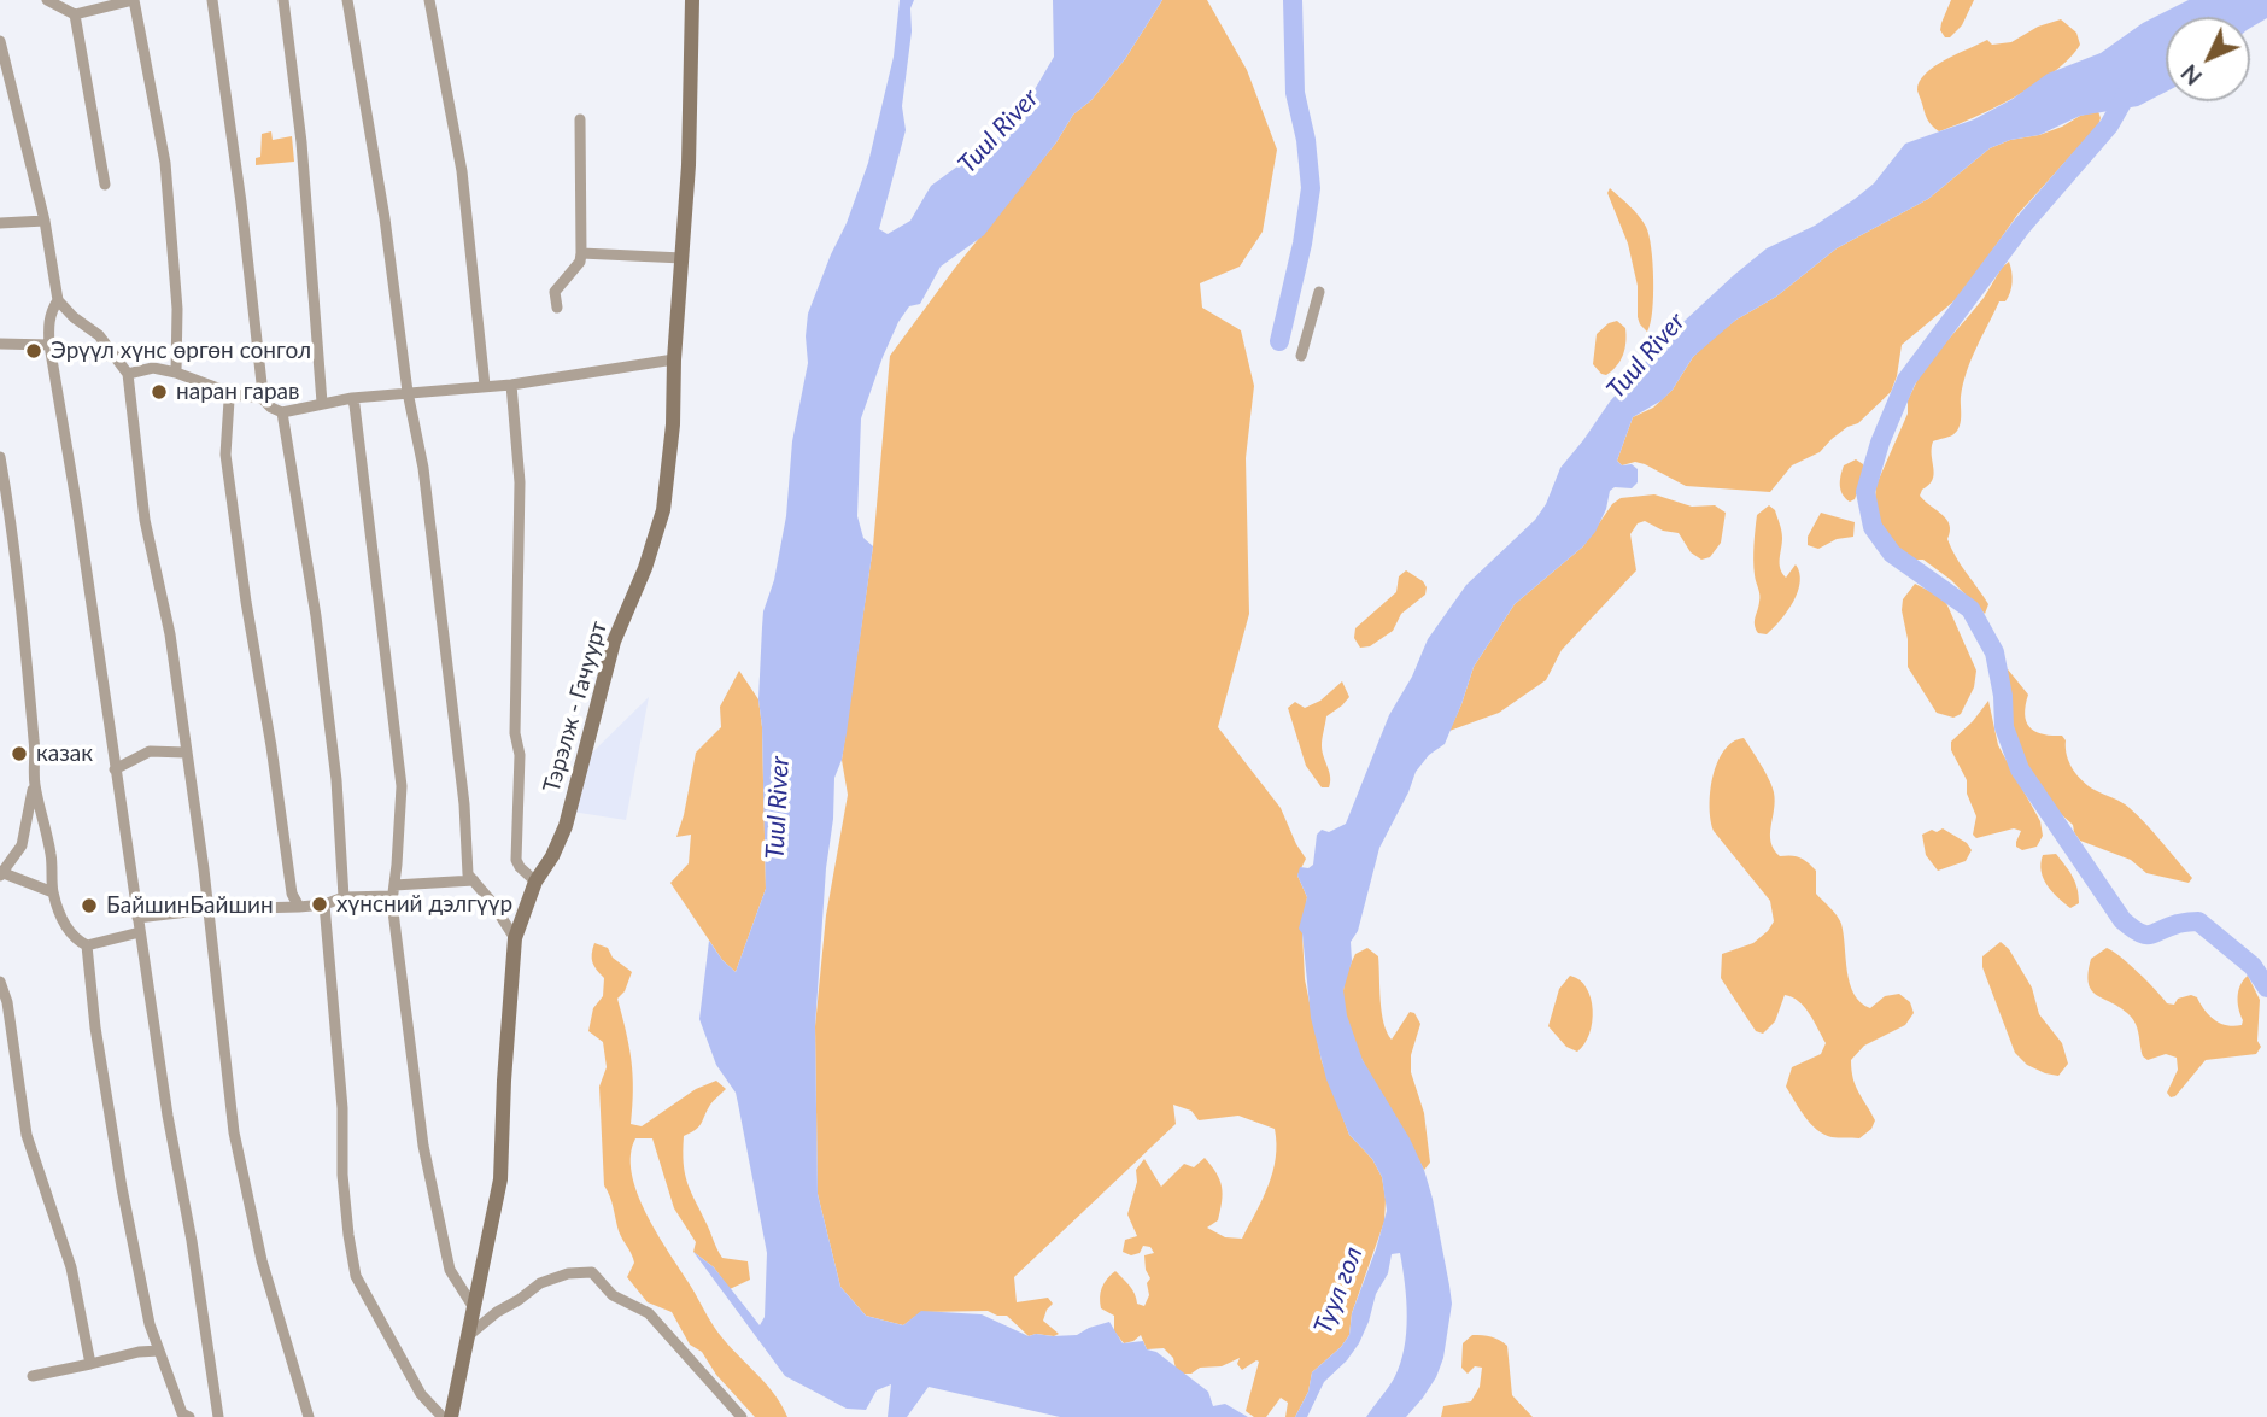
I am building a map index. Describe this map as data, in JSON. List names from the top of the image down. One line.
{"streets":{"main road":["Тэрэлж - Гачуурт"]},"water":["Tuul River","Туул гол"],"places":["Эрүүл хүнс өргөн сонгол","наран гарав","казак","хүнсний дэлгүүр","БайшинБайшин"],"north":"bottom left"}
